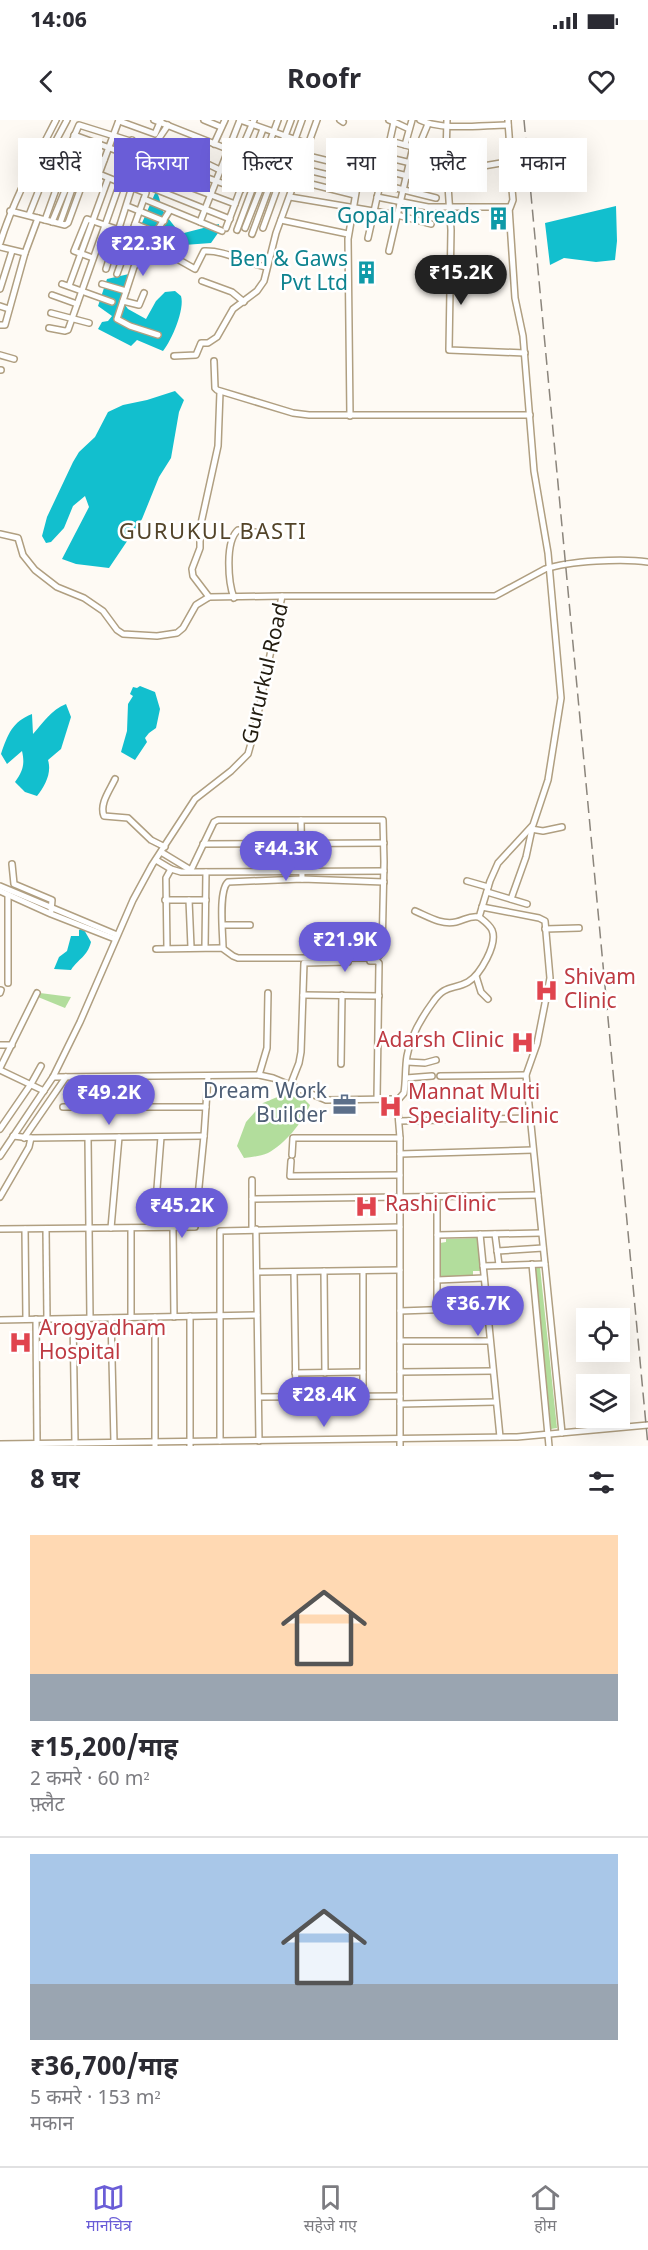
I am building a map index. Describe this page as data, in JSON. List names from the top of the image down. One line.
{"streets":{"street":["Gururkul Road"]},"districts":["GURUKUL BASTI"],"places":{"building":["Gopal Threads","Ben & Gaws Pvt Ltd"],"hospital":["Shivam Clinic","Adarsh Clinic","Mannat Multi Speciality Clinic","Rashi Clinic","Arogyadham Hospital"],"office":["Dream Work Builder"]},"page":{"status":"14:06","header":"Roofr","chip":["खरीदें","किराया","फ़िल्टर","नया","फ़्लैट","मकान"],"price":["₹22.3K","₹15.2K","₹44.3K","₹21.9K","₹49.2K","₹45.2K","₹36.7K","₹28.4K"],"heading":"8 घर","list":[{"name":"₹15,200/माह","note":"2 कमरे · 60 m² · फ़्लैट"},{"name":"₹36,700/माह","note":"5 कमरे · 153 m² · मकान"}],"tabs":["मानचित्र","सहेजे गए","होम"]}}
